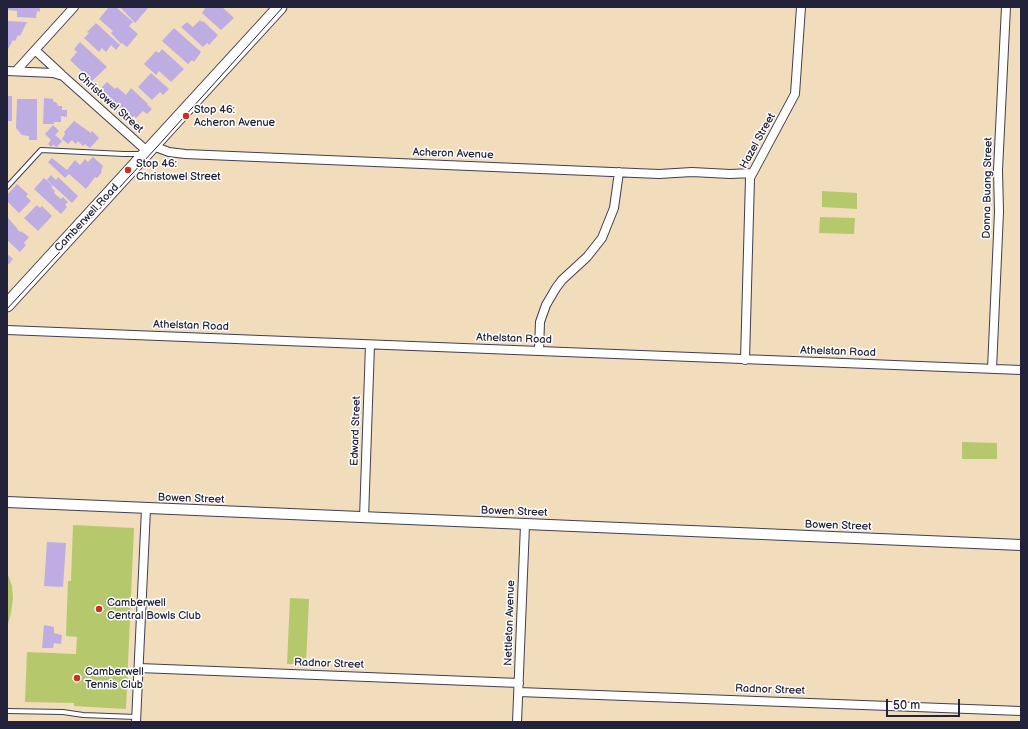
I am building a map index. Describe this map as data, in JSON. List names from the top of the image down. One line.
{"streets":{"main road":["Camberwell Road"],"street":["Christowel Street","Hazel Street","Acheron Avenue","Donna Buang Street","Athelstan Road","Edward Street","Bowen Street","Nettleton Avenue","Radnor Street"]},"crossings":[["Christowel Street","Acheron Avenue"],["Christowel Street","Camberwell Road"],["Hazel Street","Acheron Avenue"],["Hazel Street","Athelstan Road"],["Acheron Avenue","Camberwell Road"],["Donna Buang Street","Athelstan Road"],["Athelstan Road","Edward Street"],["Edward Street","Bowen Street"],["Bowen Street","Nettleton Avenue"],["Nettleton Avenue","Radnor Street"]],"places":["Stop 46: Acheron Avenue","Stop 46: Christowel Street","Camberwell Central Bowls Club","Camberwell Tennis Club"],"scale_bar":"50 m"}
